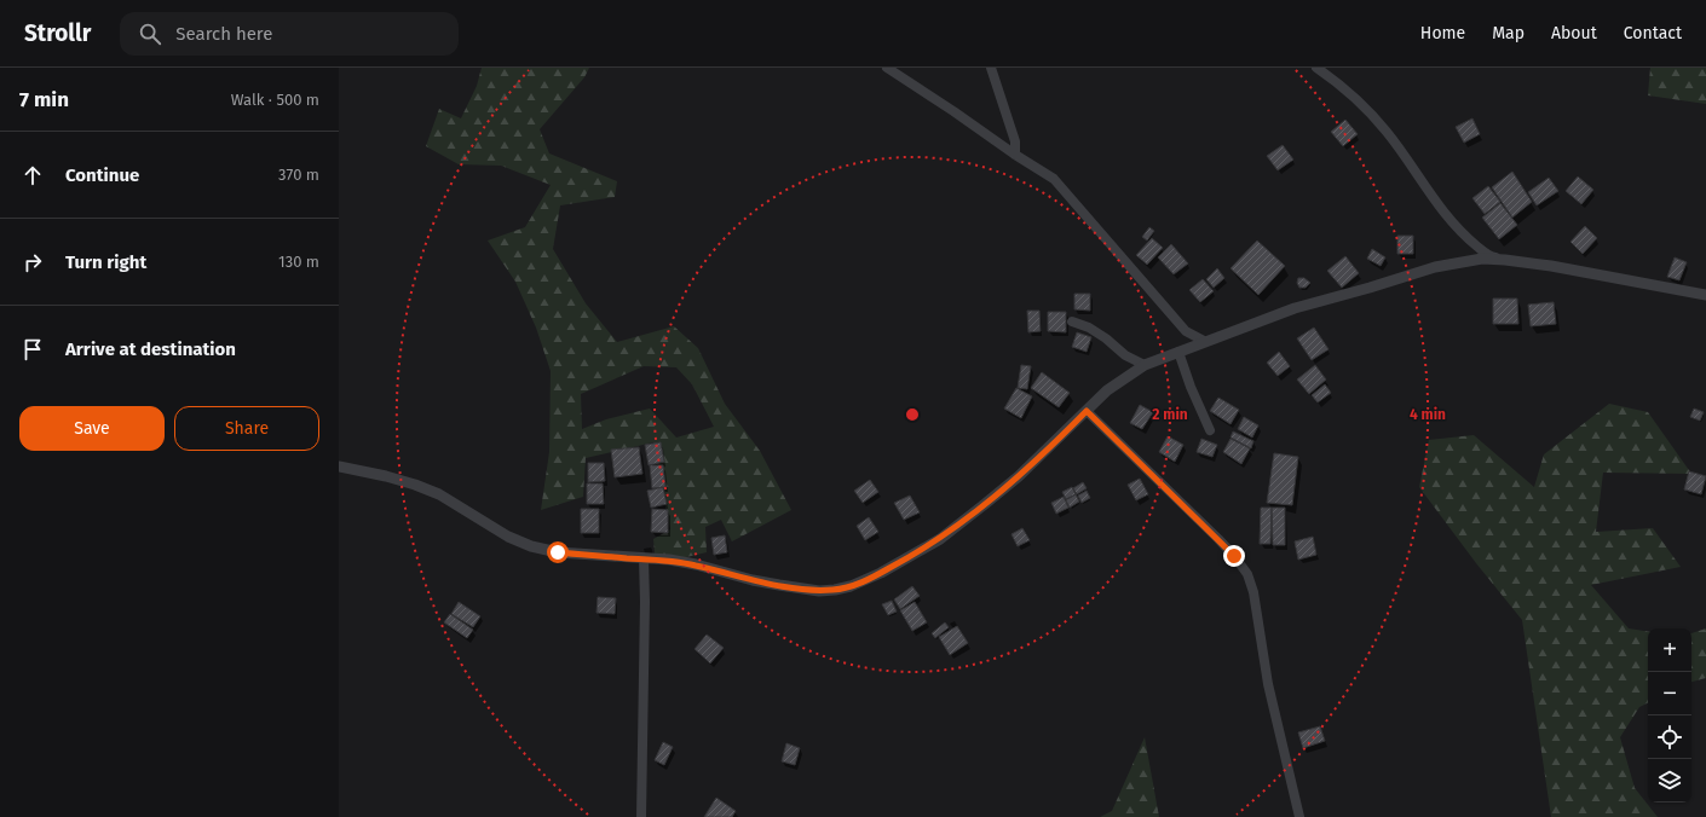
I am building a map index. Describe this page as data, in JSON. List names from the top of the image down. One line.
{"page":{"header":"Strollr","search":"Search here","nav":["Home","Map","About","Contact"],"heading":["7 min","Walk · 500 m"],"list":[["Continue","370 m"],["Turn right","130 m"],"Arrive at destination"],"buttons":["Save","Share"],"map_buttons":["+","−"]},"rings":["2 min","4 min"]}
